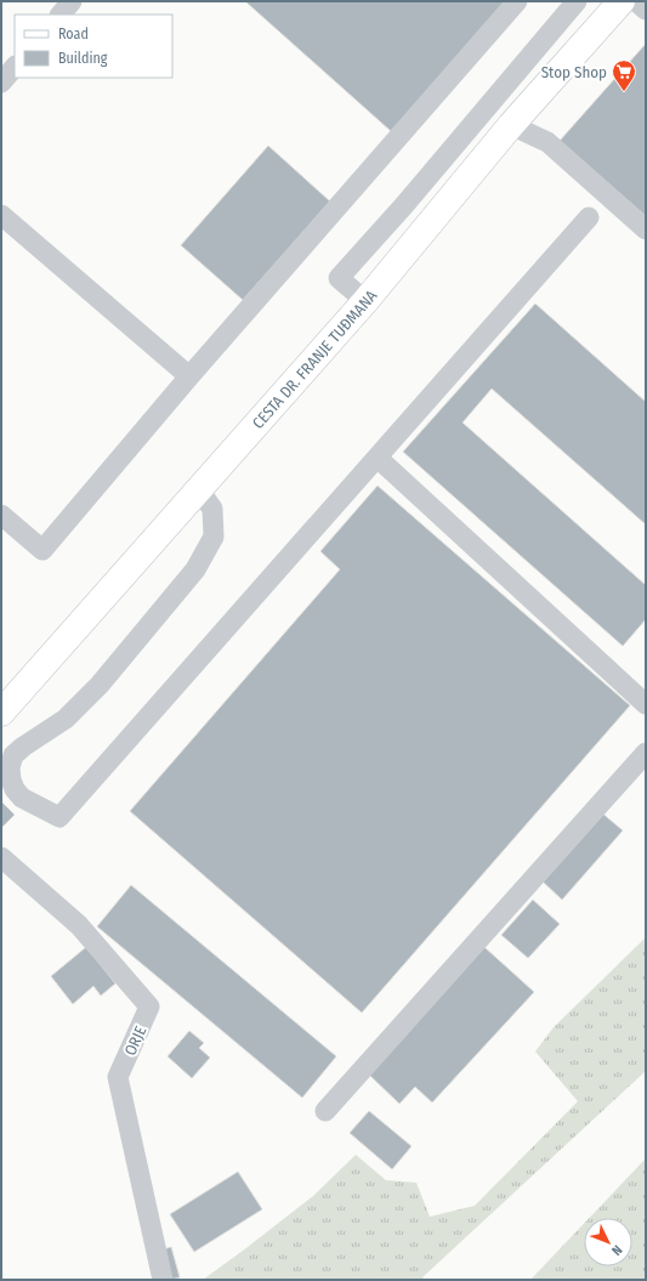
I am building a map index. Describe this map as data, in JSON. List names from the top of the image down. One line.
{"streets":{"main road":["CESTA DR. FRANJE TUĐMANA"],"street":["ORJE"]},"places":{"supermarket":["Stop Shop"]},"legend":["Road","Building"],"north":"bottom right"}
